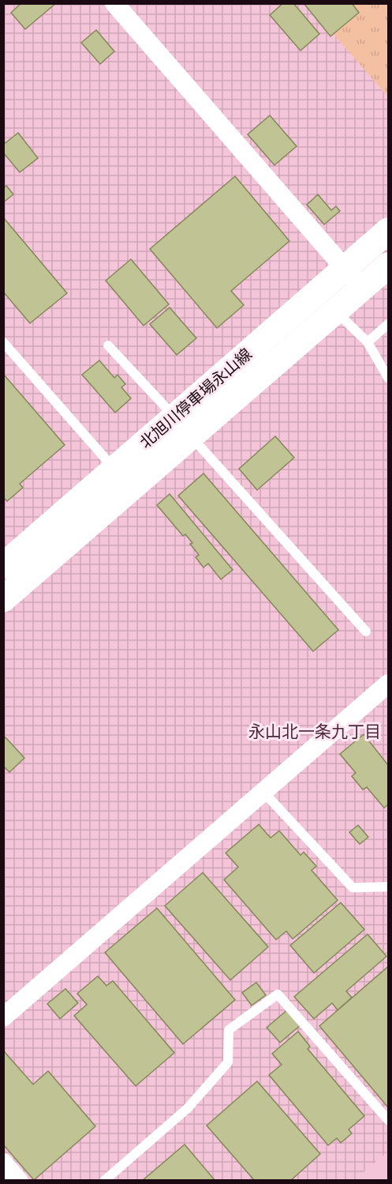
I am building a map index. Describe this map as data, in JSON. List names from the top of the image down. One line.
{"streets":{"main road":["北旭川停車場永山線"]},"districts":["永山北一条九丁目"]}
